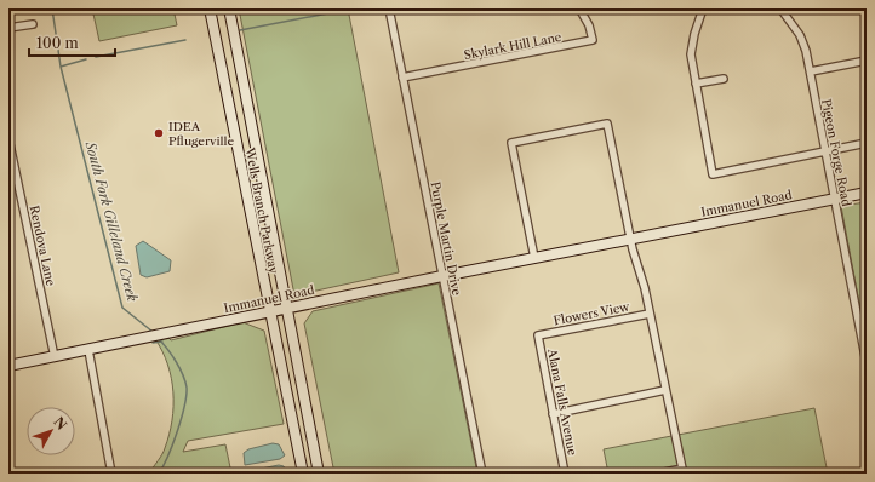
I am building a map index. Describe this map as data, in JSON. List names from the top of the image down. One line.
{"streets":{"street":["Skylark Hill Lane","Pigeon Forge Road","Immanuel Road","Wells Branch Parkway","Purple Martin Drive","Rendova Lane","Flowers View","Alana Falls Avenue"]},"crossings":[["Skylark Hill Lane","Purple Martin Drive"],["Pigeon Forge Road","Immanuel Road"],["Immanuel Road","Wells Branch Parkway"],["Immanuel Road","Purple Martin Drive"],["Immanuel Road","Rendova Lane"],["Flowers View","Alana Falls Avenue"]],"water":["South Fork Gilleland Creek"],"places":["IDEA Pflugerville"],"scale_bar":"100 m","north":"top right"}
